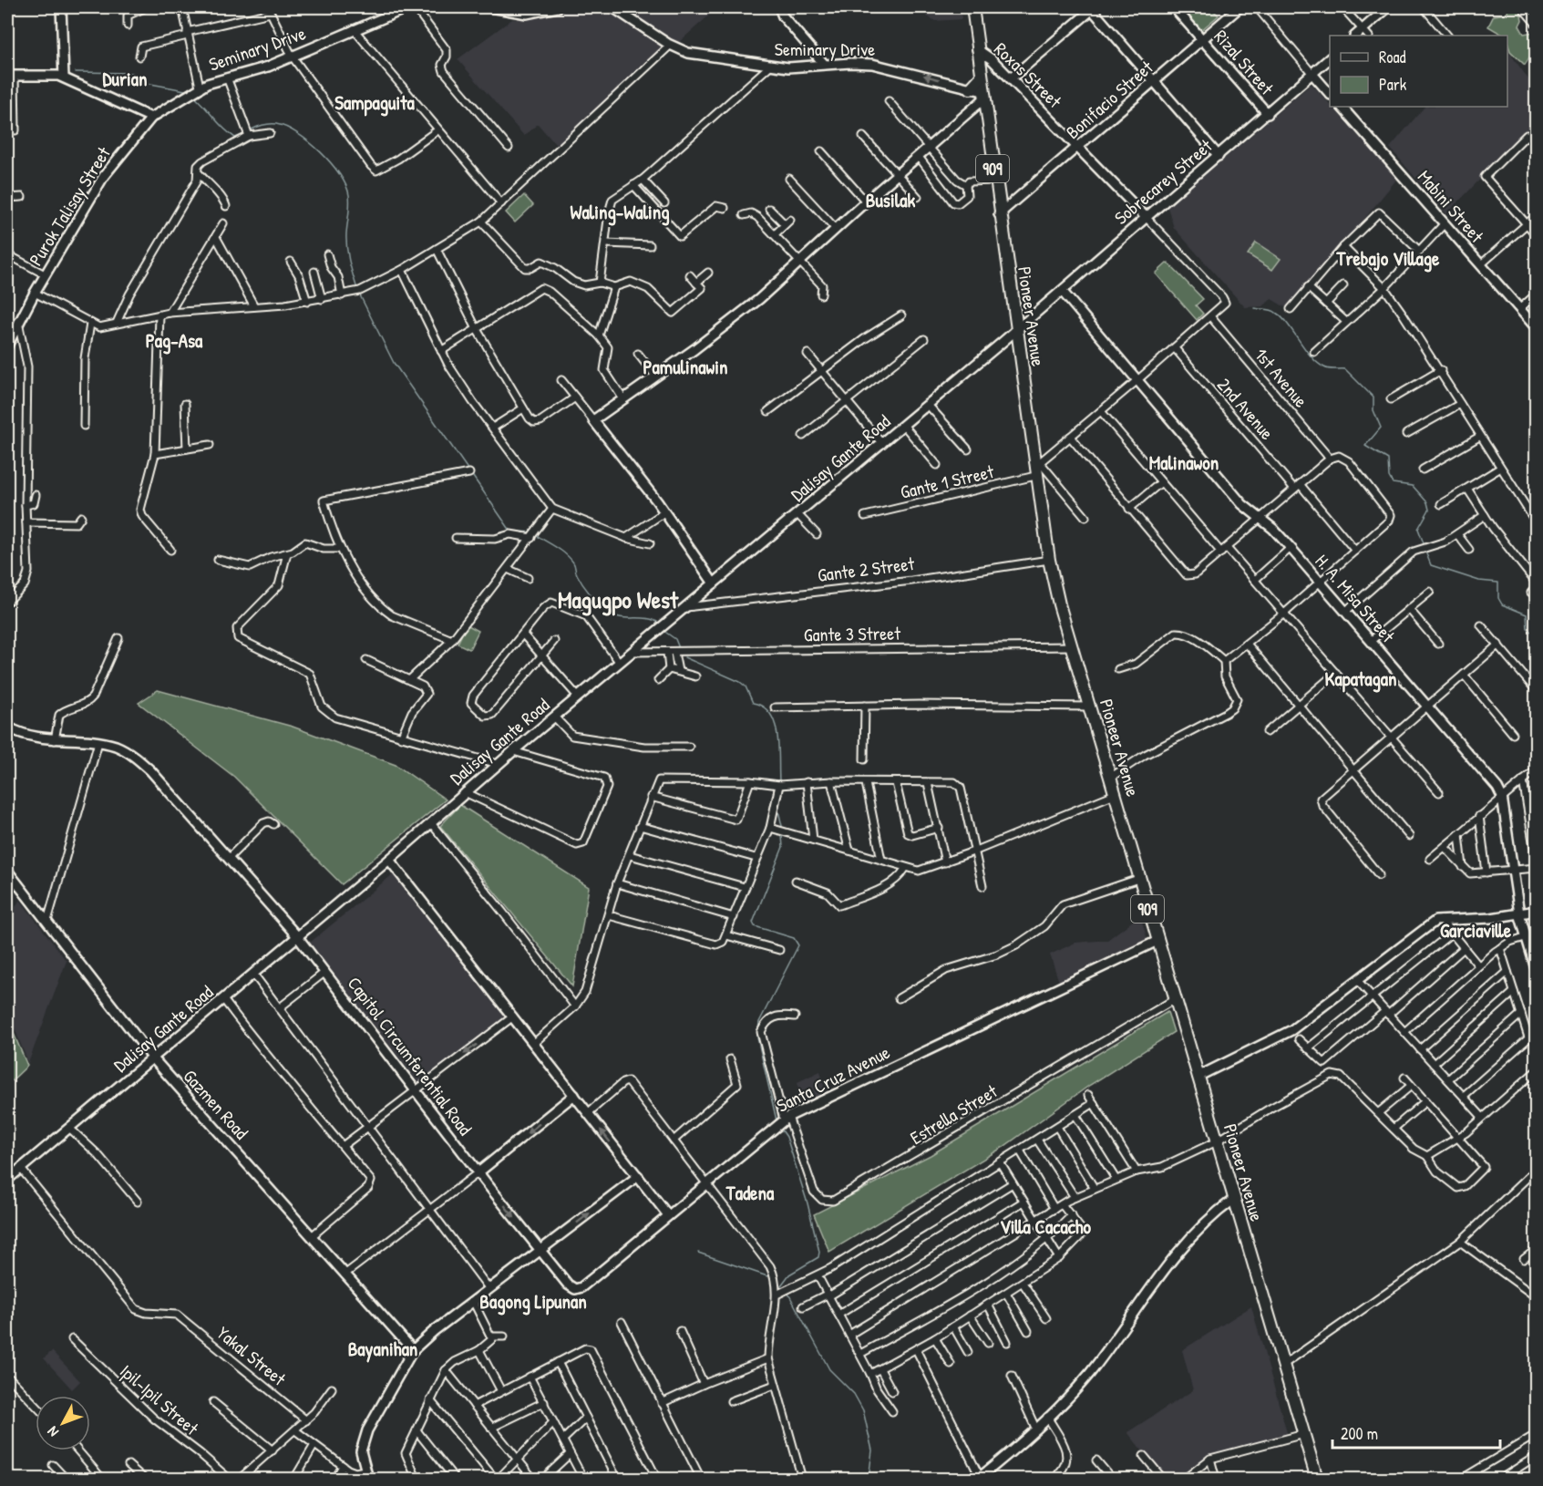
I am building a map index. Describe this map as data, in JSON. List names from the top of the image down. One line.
{"streets":{"highway":["909","Pioneer Avenue"],"street":["Seminary Drive","Rizal Street","Roxas Street","Bonifacio Street","Sobrecarey Street","Purok Talisay Street","Mabini Street","1st Avenue","2nd Avenue","Dalisay Gante Road","Gante 1 Street","Gante 2 Street","H. A. Misa Street","Gante 3 Street","Capitol Circumferential Road","Santa Cruz Avenue","Gazmen Road","Estrella Street","Yakal Street","Ipil-Ipil Street"]},"crossings":[["Seminary Drive","Purok Talisay Street"],["Seminary Drive","Pioneer Avenue"],["Rizal Street","Bonifacio Street"],["Rizal Street","Sobrecarey Street"],["Roxas Street","Bonifacio Street"],["Roxas Street","Sobrecarey Street"],["Roxas Street","Pioneer Avenue"],["Bonifacio Street","Pioneer Avenue"],["Sobrecarey Street","Pioneer Avenue"],["Sobrecarey Street","Dalisay Gante Road"],["Sobrecarey Street","H. A. Misa Street"],["Pioneer Avenue","Dalisay Gante Road"],["Pioneer Avenue","Gante 1 Street"],["Pioneer Avenue","Gante 2 Street"],["Pioneer Avenue","Gante 3 Street"],["Pioneer Avenue","Santa Cruz Avenue"],["Pioneer Avenue","Estrella Street"],["Dalisay Gante Road","Gante 2 Street"],["Dalisay Gante Road","Gante 3 Street"],["Dalisay Gante Road","Capitol Circumferential Road"],["Dalisay Gante Road","Gazmen Road"],["Dalisay Gante Road","Yakal Street"],["Capitol Circumferential Road","Santa Cruz Avenue"],["Santa Cruz Avenue","Estrella Street"]],"districts":["Durian","Sampaguita","Busilak","Waling-Waling","Trebajo Village","Pag-Asa","Pamulinawin","Malinawon","Magugpo West","Kapatagan","Garciaville","Tadena","Villa Cacacho","Bagong Lipunan","Bayanihan"],"legend":["Road","Park"],"scale_bar":"200 m","north":"bottom left"}
